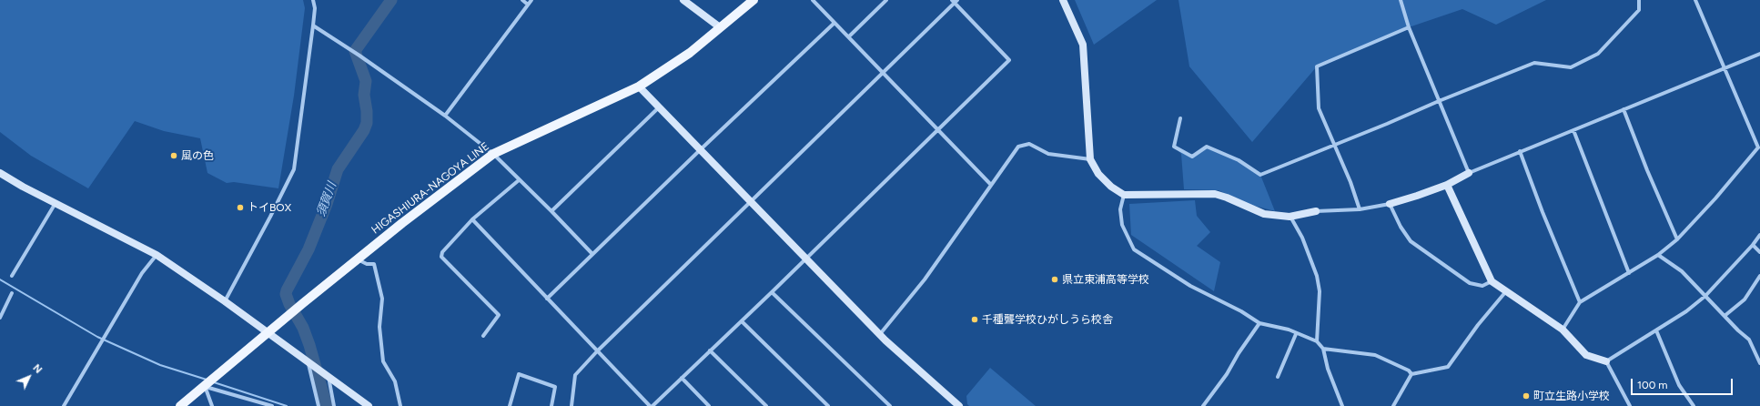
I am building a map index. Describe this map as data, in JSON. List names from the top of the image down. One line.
{"streets":{"main road":["HIGASHIURA-NAGOYA LINE"]},"water":["須賀川"],"places":["風の色","トイBOX","県立東浦高等学校","千種聾学校ひがしうら校舎","町立生路小学校"],"scale_bar":"100 m","north":"top right"}
